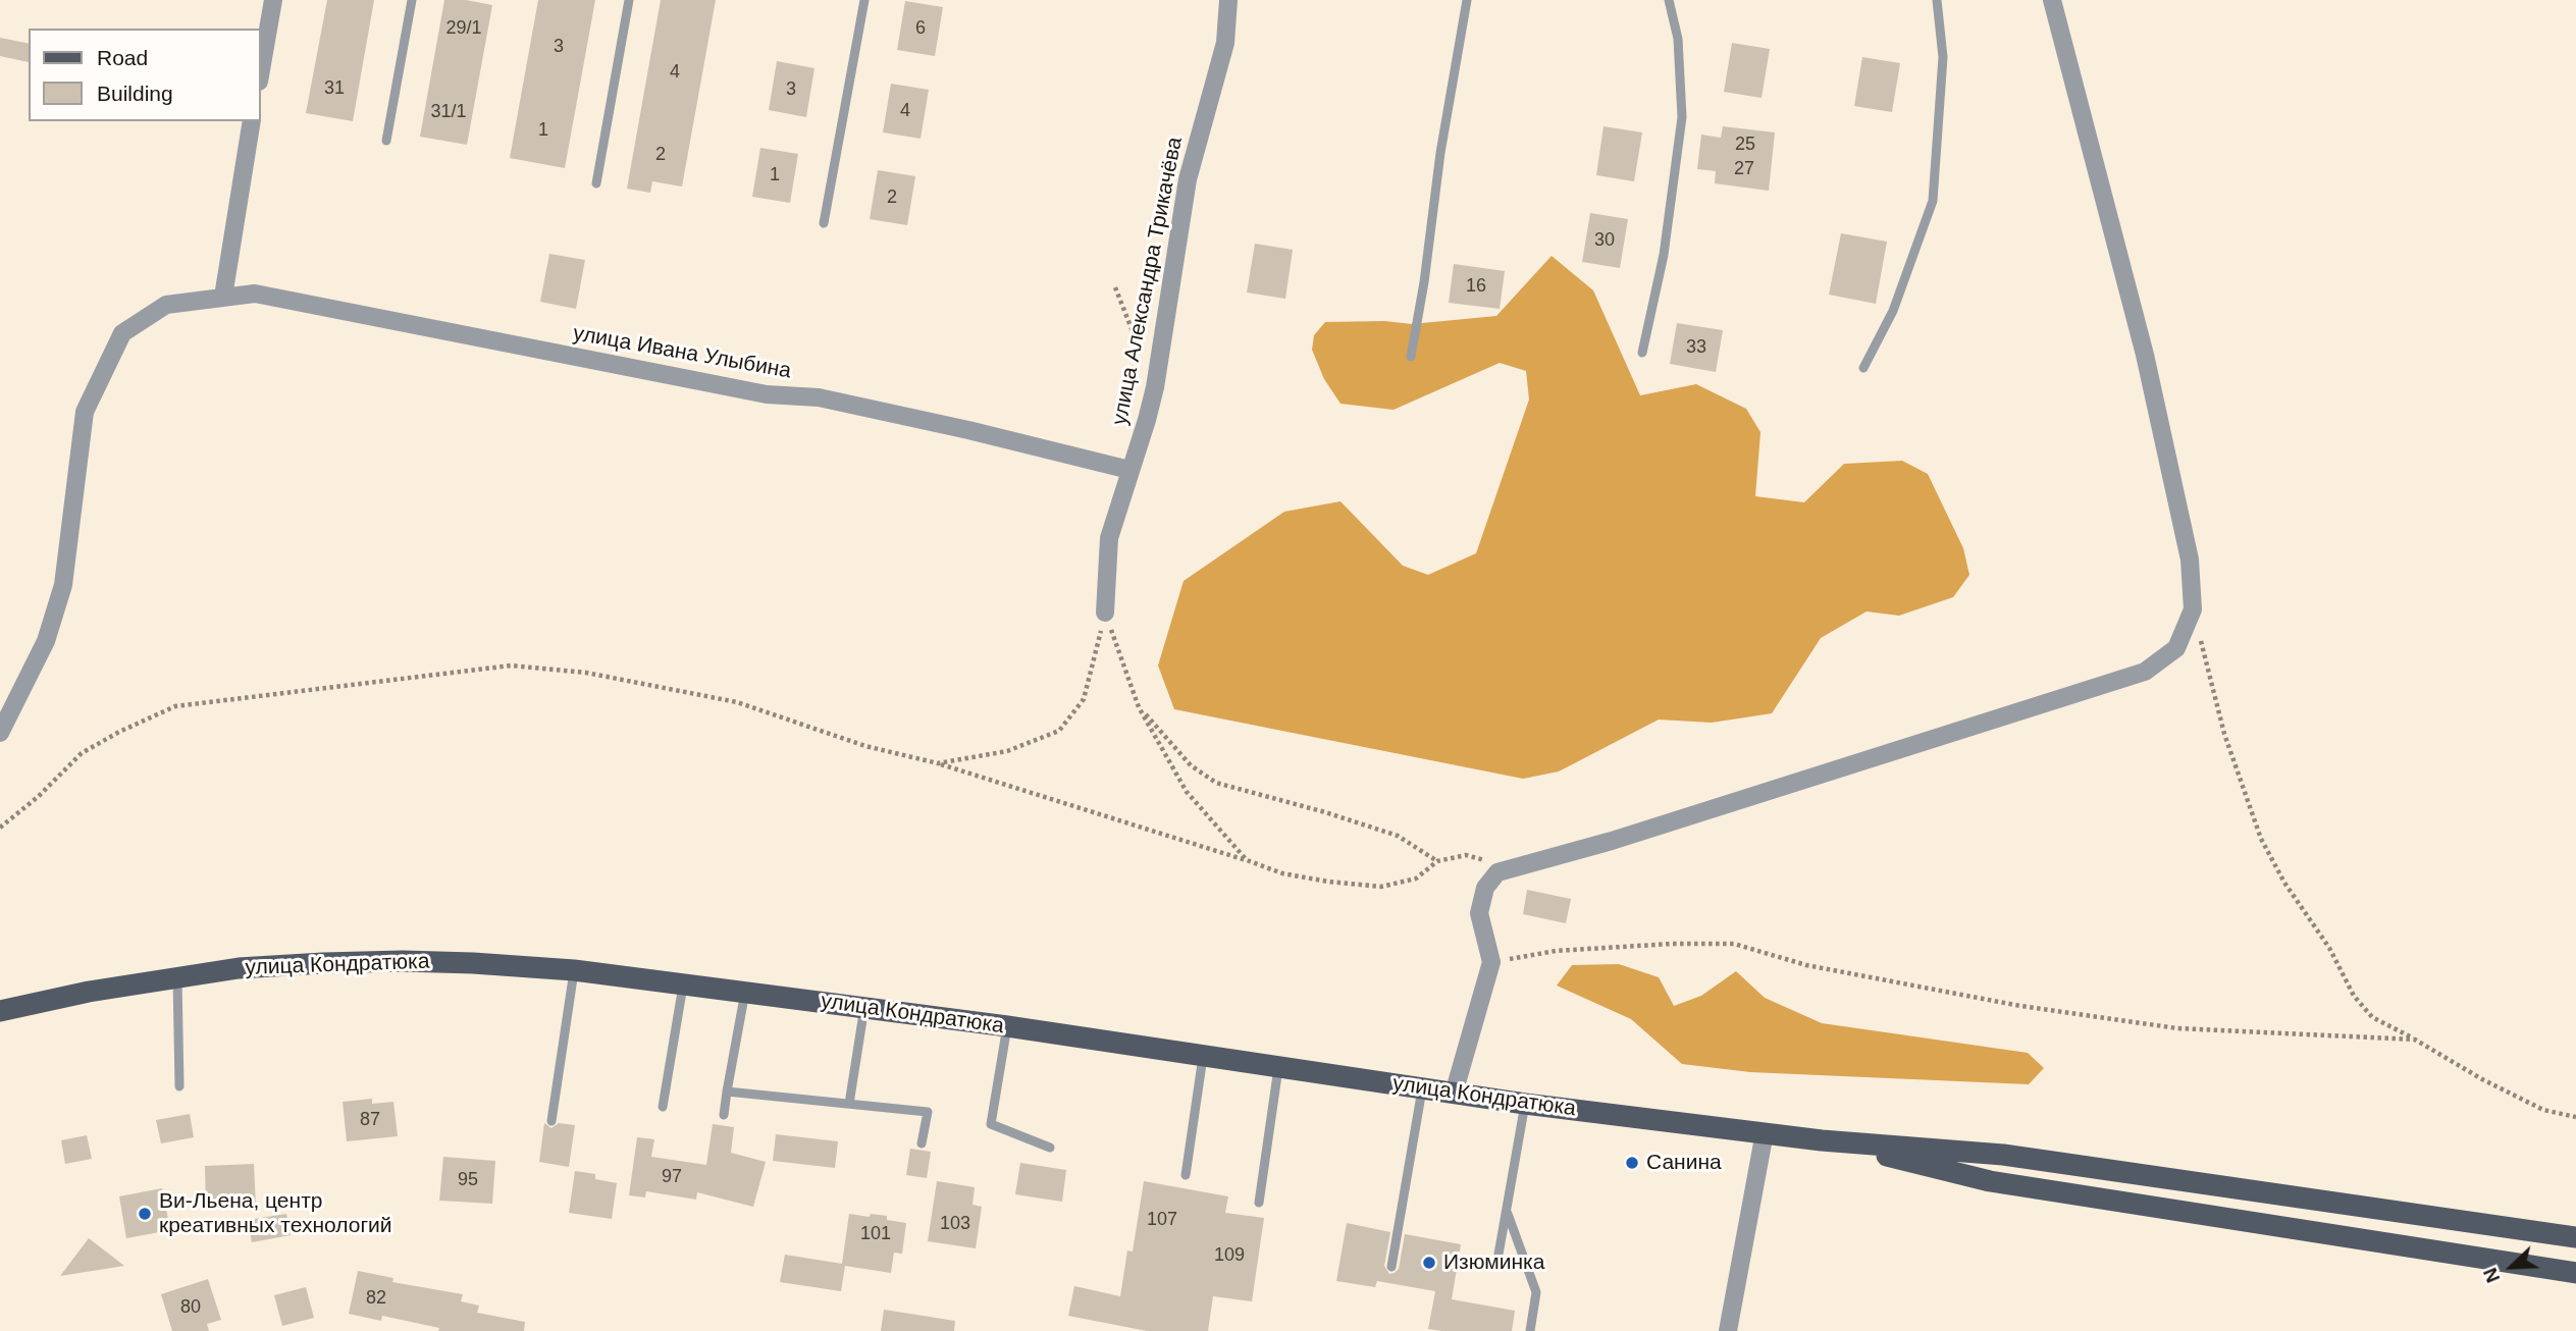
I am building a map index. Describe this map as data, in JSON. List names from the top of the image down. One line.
{"streets":{"main road":["улица Кондратюка"],"street":["улица Александра Трикачёва","улица Ивана Улыбина"]},"crossings":[["улица Александра Трикачёва","улица Ивана Улыбина"]],"places":["Санина","Ви-Льена, центр креативных технологий","Изюминка"],"house_numbers":["29/1","6","3","4","31","3","4","31/1","1","25","2","27","1","2","30","16","33","87","97","95","107","103","101","109","82","80"],"legend":["Road","Building"],"north":"bottom left"}
